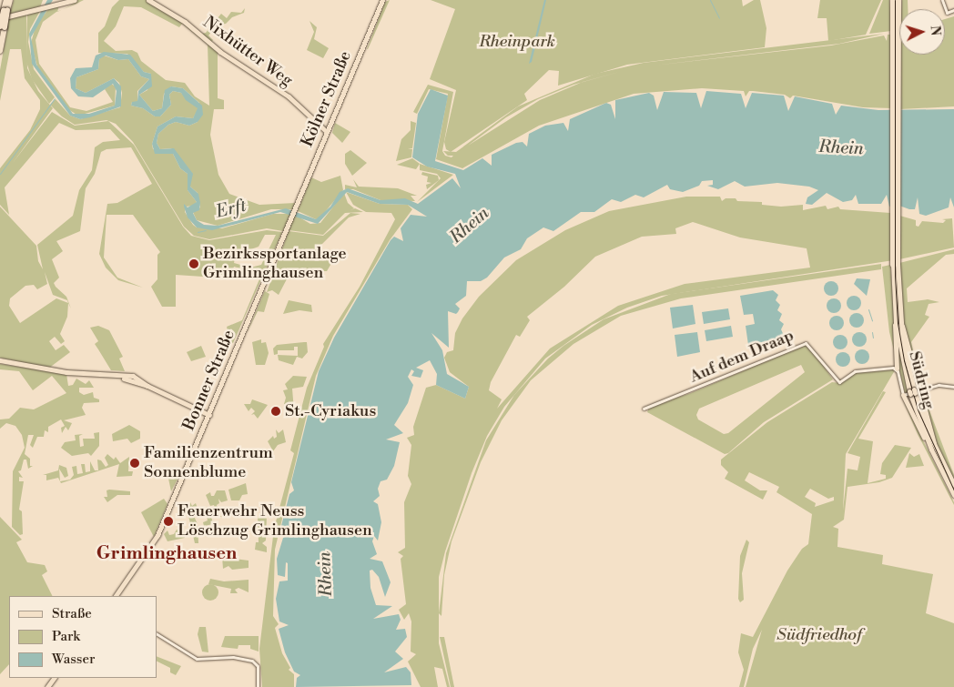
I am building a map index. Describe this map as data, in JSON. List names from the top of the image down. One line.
{"streets":{"main road":["Nixhütter Weg","Kölner Straße","Bonner Straße","Südring"],"street":["Auf dem Draap"]},"crossings":[["Nixhütter Weg","Kölner Straße"],["Kölner Straße","Bonner Straße"]],"districts":["Grimlinghausen"],"water":["Rhein","Erft"],"parks":["Rheinpark","Südfriedhof"],"places":["Bezirkssportanlage Grimlinghausen","St.-Cyriakus","Familienzentrum Sonnenblume","Feuerwehr Neuss Löschzug Grimlinghausen"],"legend":["Straße","Park","Wasser"],"north":"right"}
